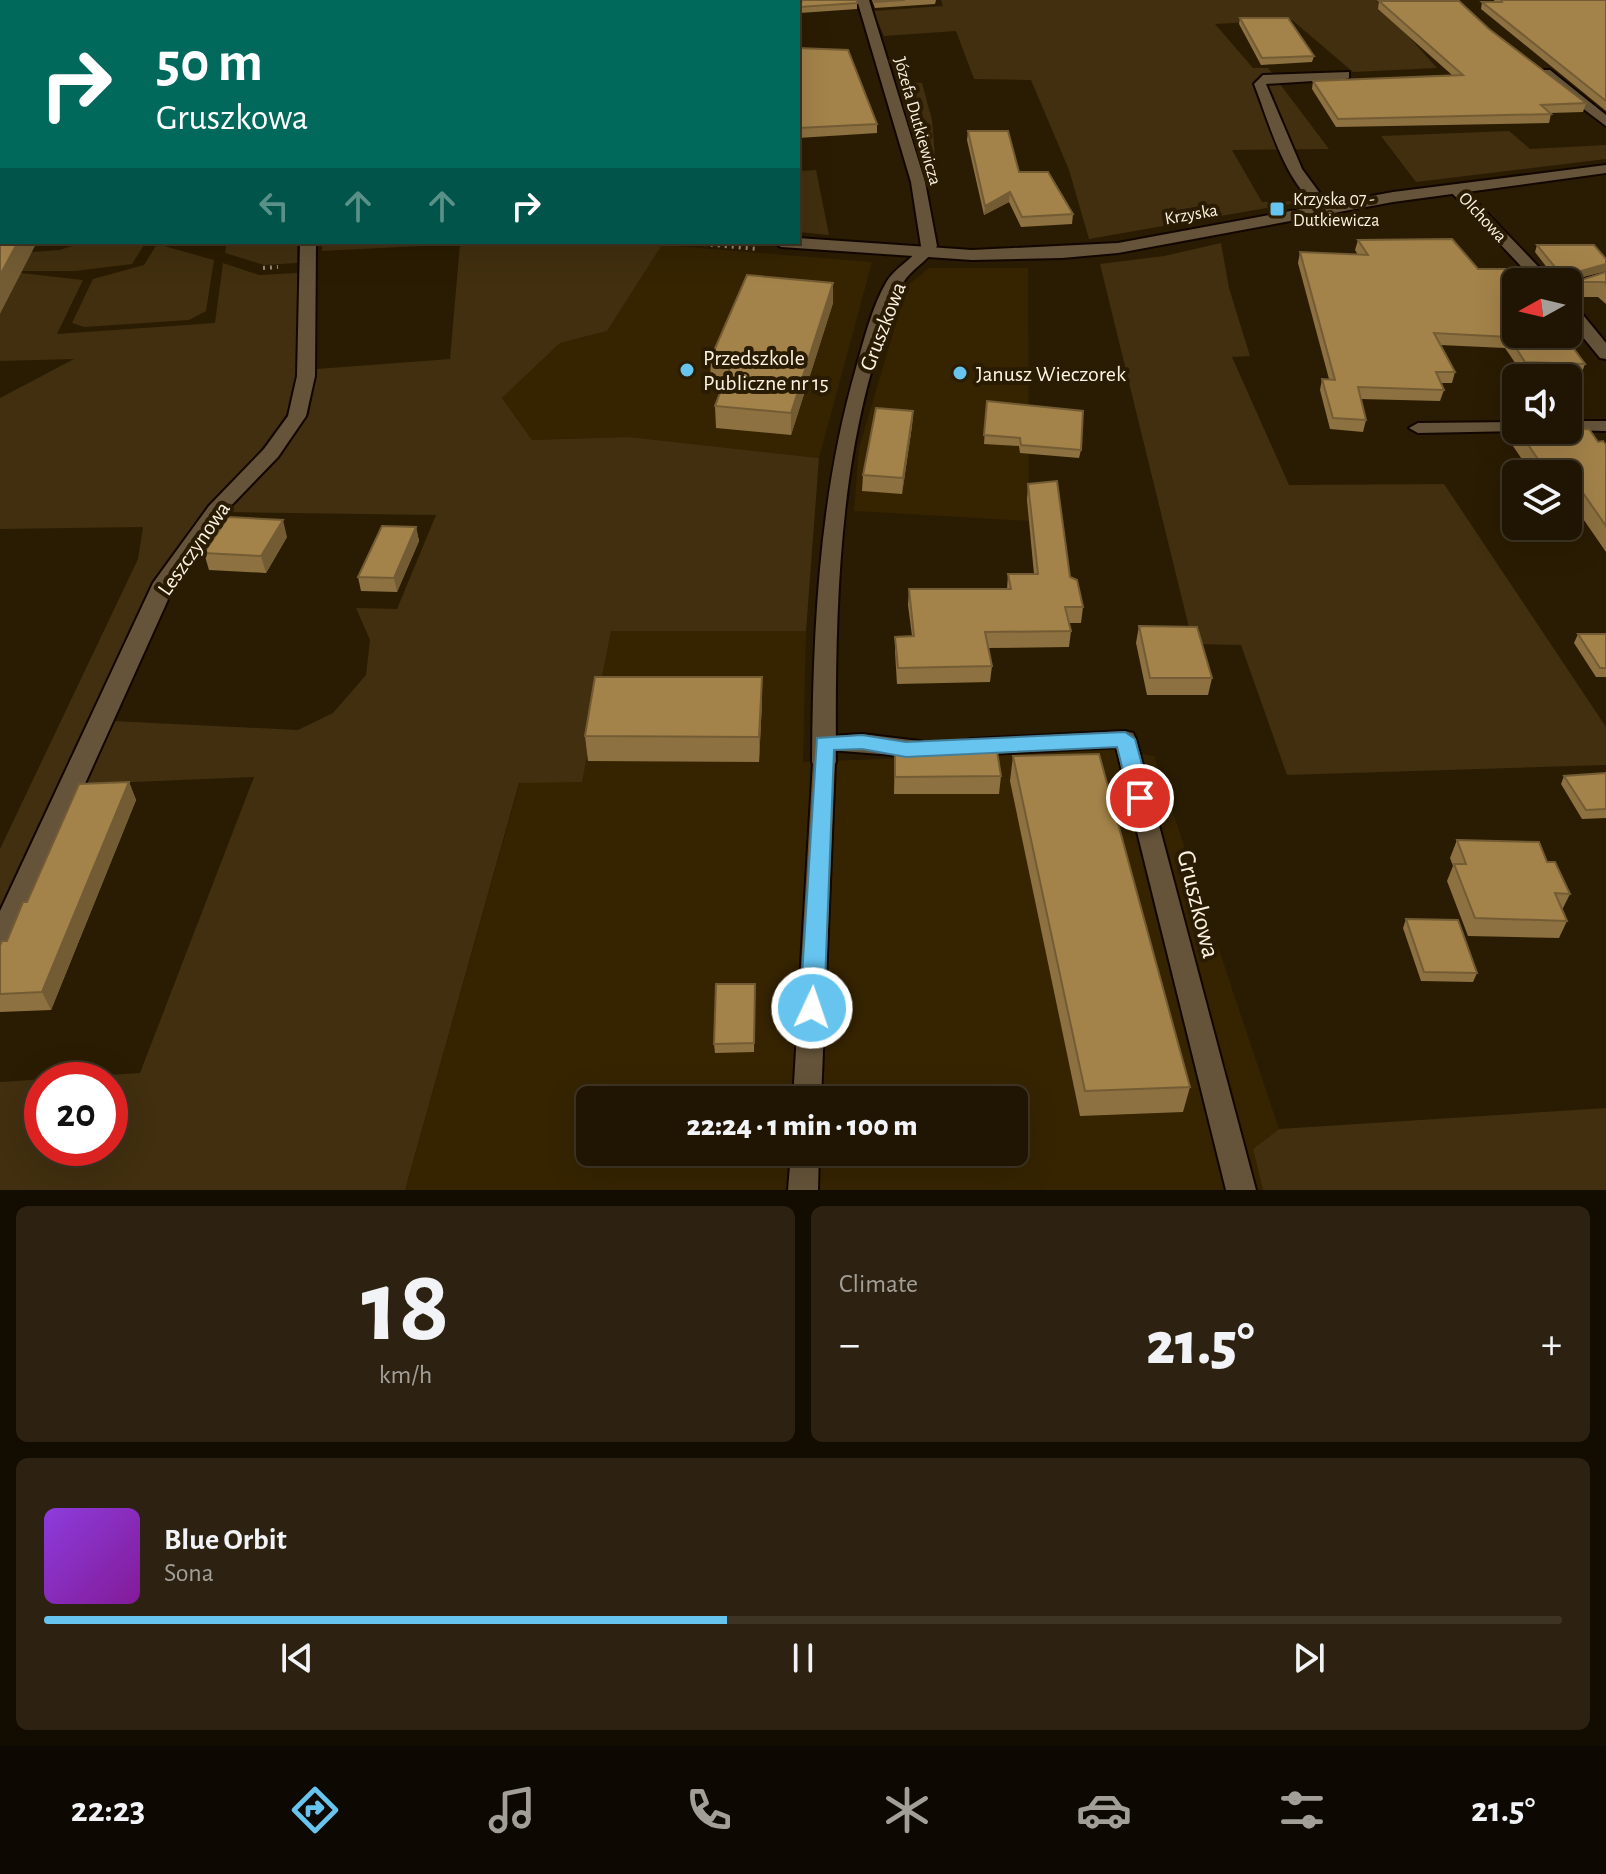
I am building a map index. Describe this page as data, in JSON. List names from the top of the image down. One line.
{"streets":{"street":["Józefa Dutkiewicza","Krzyska","Olchowa","Gruszkowa","Leszczynowa"]},"crossings":[["Józefa Dutkiewicza","Krzyska"],["Józefa Dutkiewicza","Gruszkowa"],["Krzyska","Olchowa"],["Krzyska","Gruszkowa"]],"places":{"transit":["Krzyska 07 - Dutkiewicza"],"other":["Przedszkole Publiczne nr 15","Janusz Wieczorek"]},"north":"left","page":{"turn":["50 m","Gruszkowa"],"limit":"20","trip":"22:24 · 1 min · 100 m","tile":[["18","km/h"],"Climate"],"heat":["−","21.5°","+"],"song":["Blue Orbit","Sona"],"tabs":["22:23","21.5°"]}}
